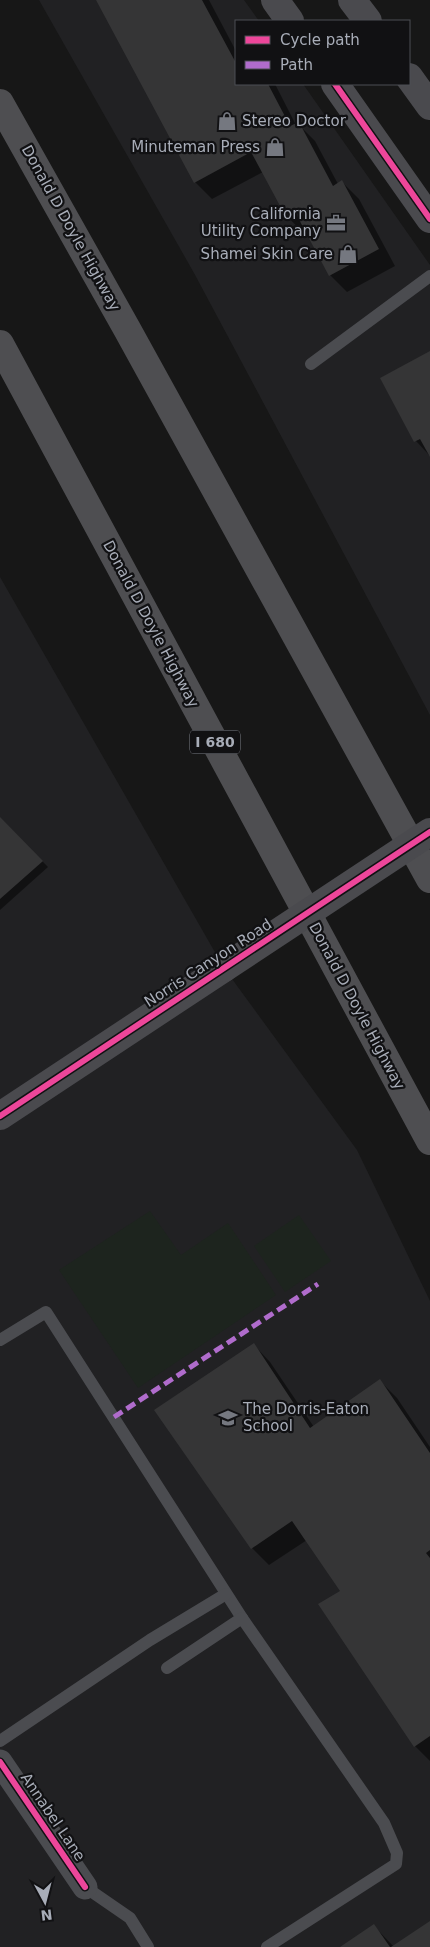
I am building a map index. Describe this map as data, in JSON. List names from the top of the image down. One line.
{"streets":{"highway":["Donald D Doyle Highway","I 680"],"main road":["Norris Canyon Road"],"street":["Annabel Lane"]},"places":{"shop":["Stereo Doctor","Minuteman Press","Shamei Skin Care"],"office":["California Utility Company"],"school or university":["The Dorris-Eaton School"]},"legend":["Cycle path","Path"],"north":"bottom"}
